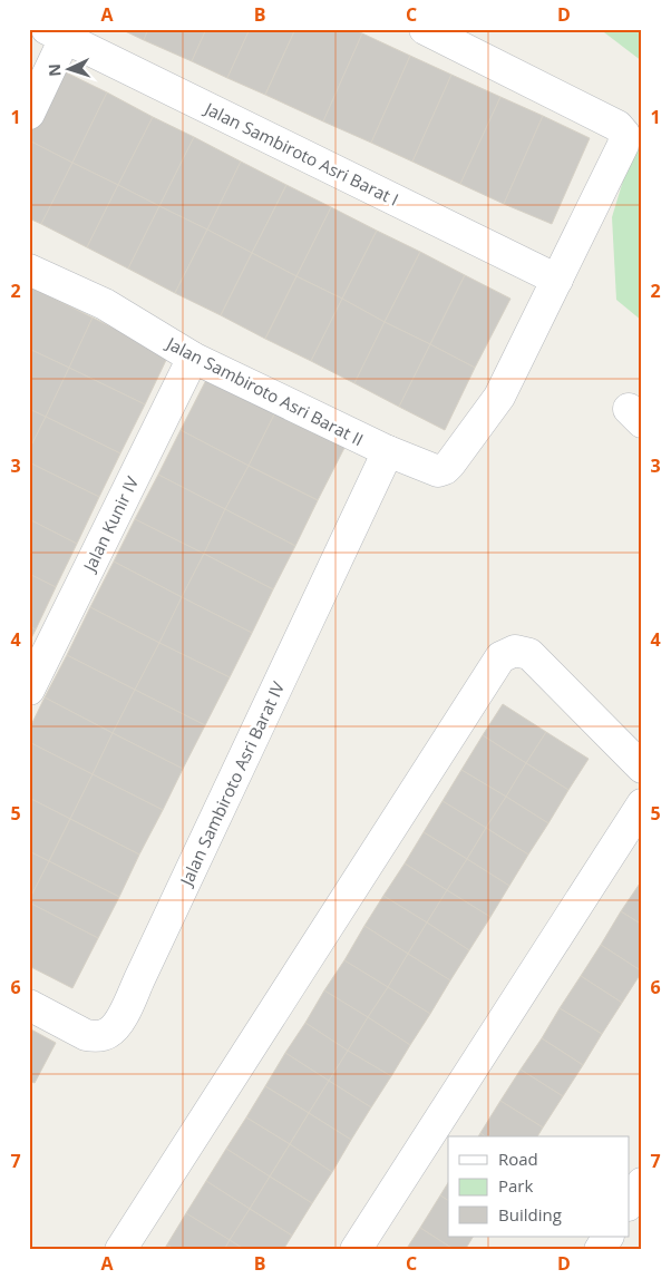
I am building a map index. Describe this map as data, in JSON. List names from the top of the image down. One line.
{"streets":{"street":["Jalan Sambiroto Asri Barat I","Jalan Sambiroto Asri Barat II","Jalan Kunir IV","Jalan Sambiroto Asri Barat IV"]},"crossings":[["Jalan Sambiroto Asri Barat I","Jalan Sambiroto Asri Barat II"],["Jalan Sambiroto Asri Barat II","Jalan Kunir IV"],["Jalan Sambiroto Asri Barat II","Jalan Sambiroto Asri Barat IV"]],"legend":["Road","Park","Building"],"north":"left","grid":{"columns":["A","B","C","D"],"rows":["1","2","3","4","5","6","7"]}}
